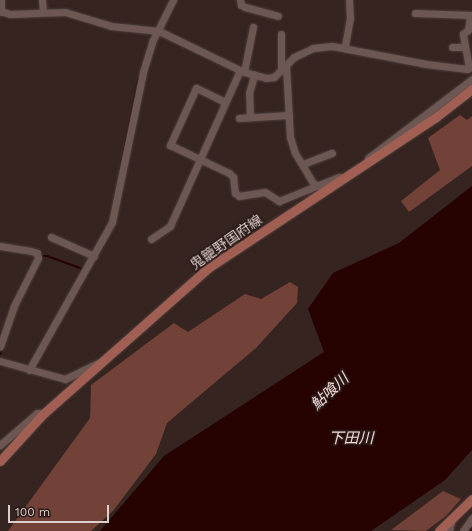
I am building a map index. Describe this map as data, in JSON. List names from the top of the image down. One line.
{"streets":{"main road":["鬼籠野国府線"]},"water":["鮎喰川","下田川"],"scale_bar":"100 m"}
